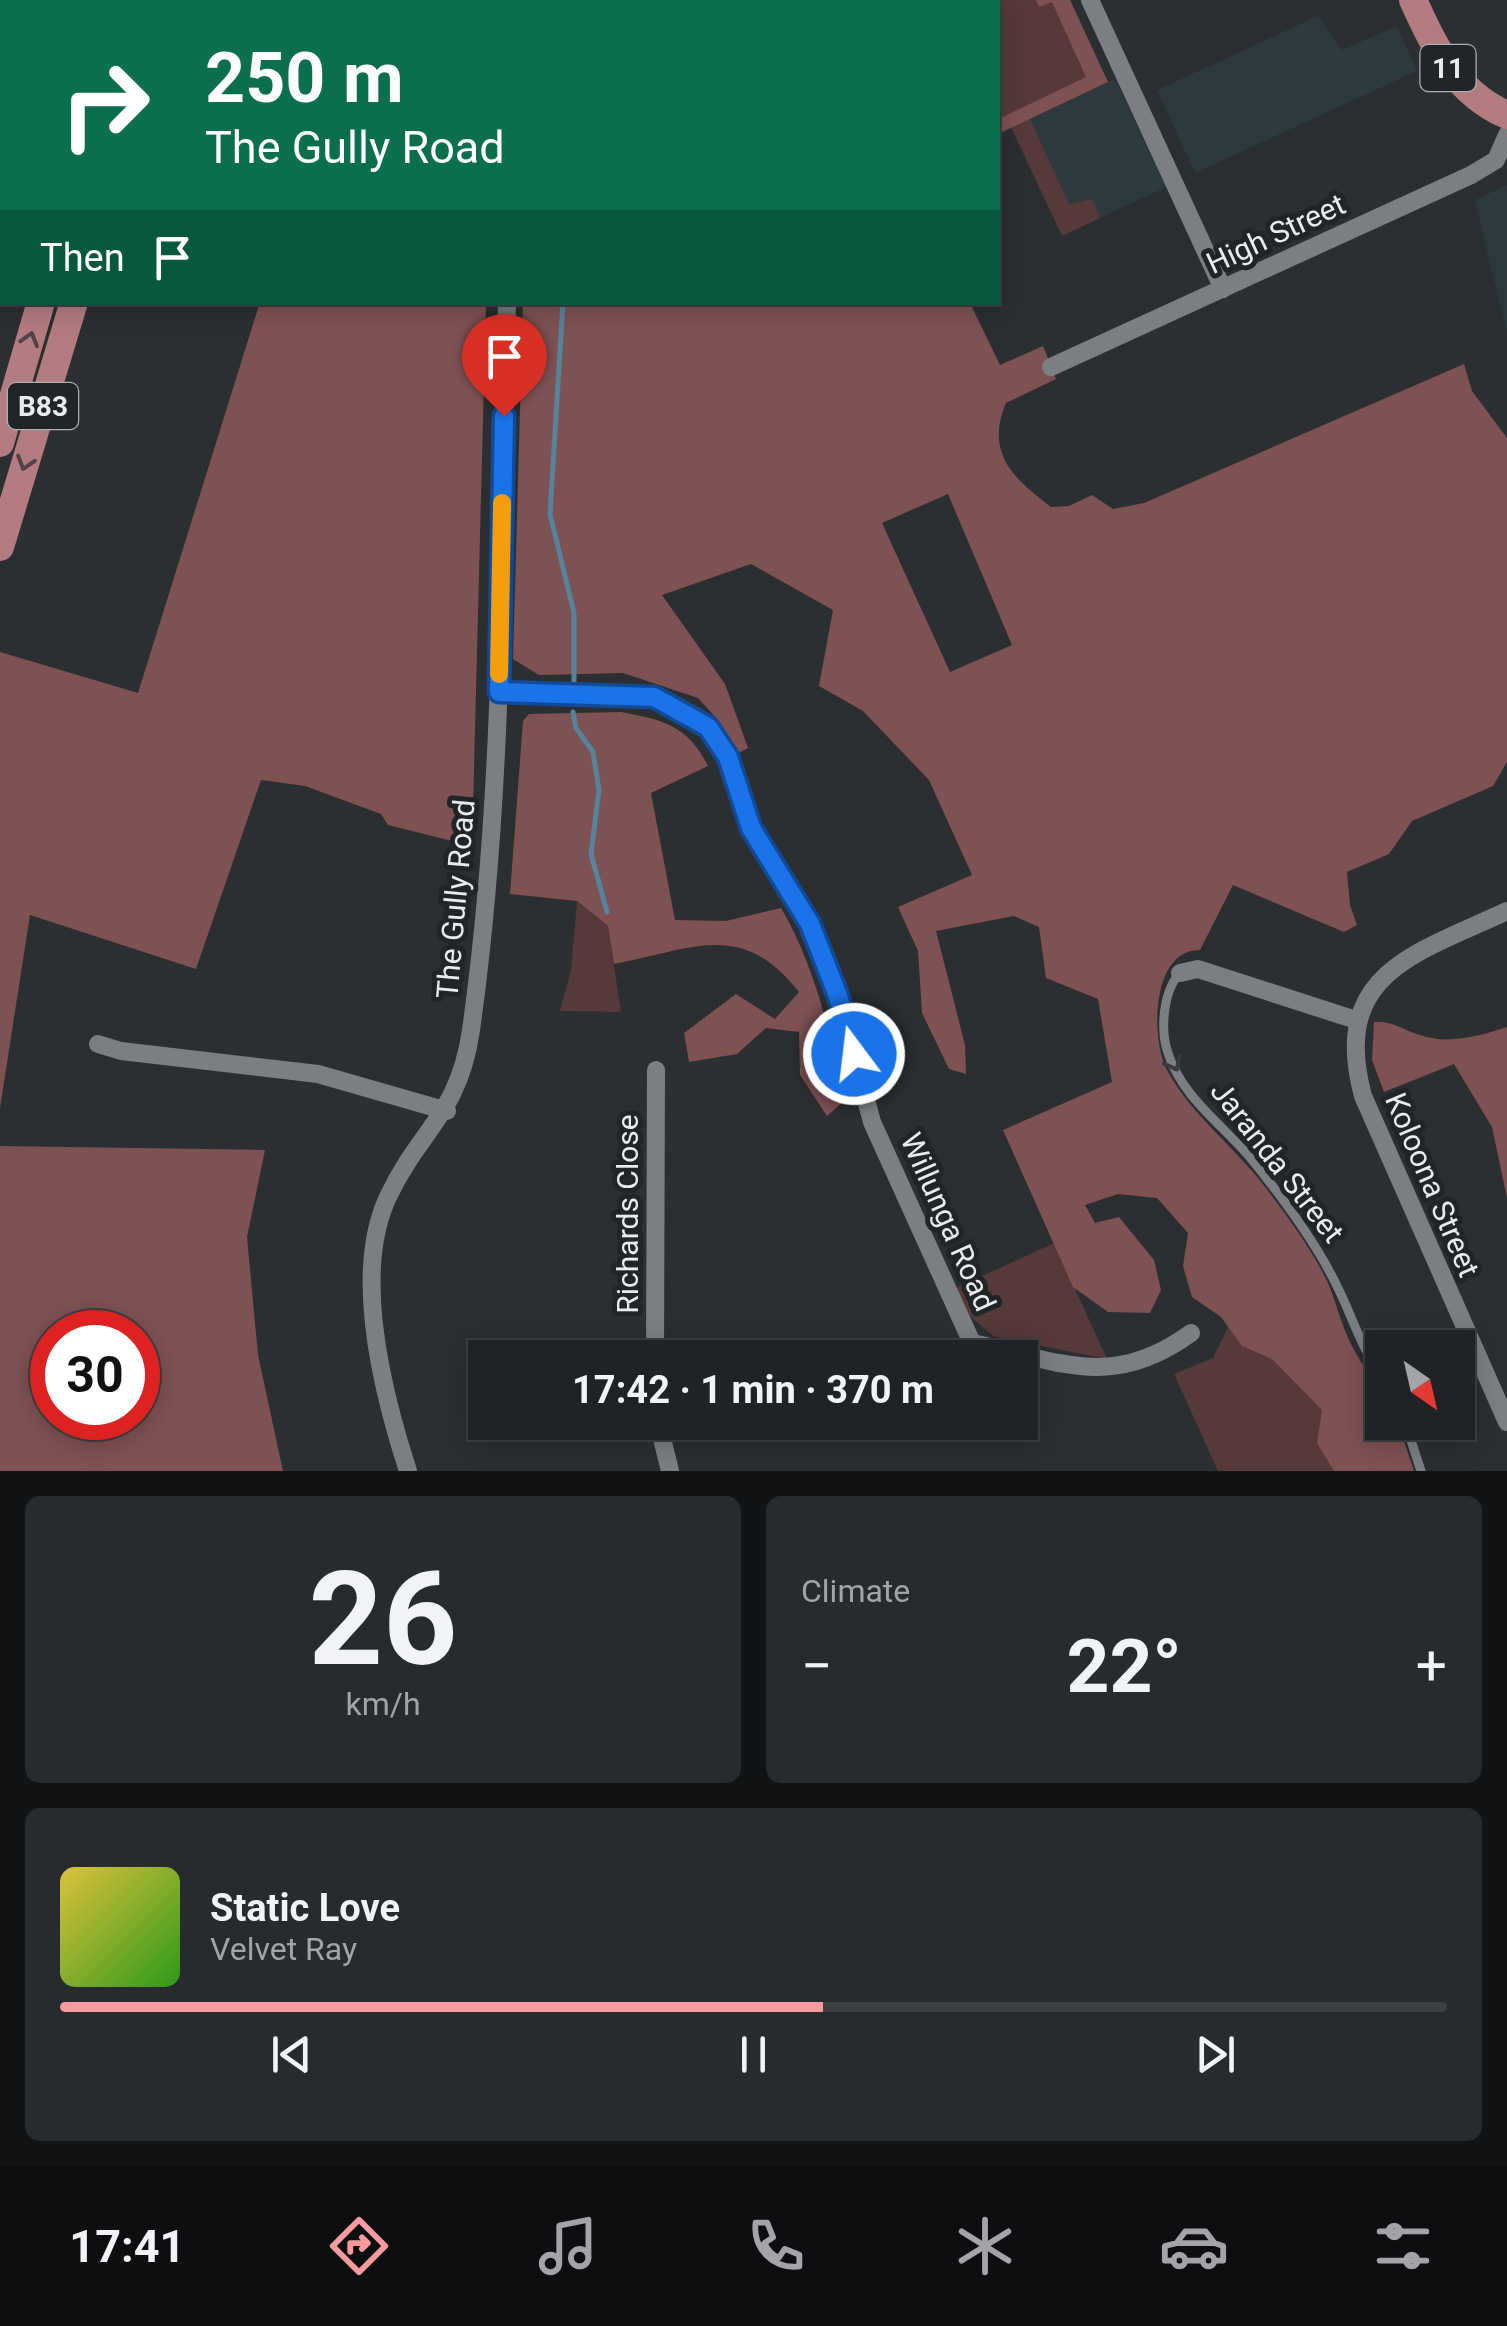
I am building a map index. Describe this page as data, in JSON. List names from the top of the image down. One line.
{"streets":{"main road":["11","B83"],"street":["High Street","The Gully Road","Koloona Street","Richards Close","Willunga Road"],"lane":["Jaranda Street"]},"crossings":[["The Gully Road","Willunga Road"]],"one_way":["Jaranda Street"],"north":"bottom right","page":{"turn":["250 m","The Gully Road"],"then":"Then","limit":"30","trip":"17:42 · 1 min · 370 m","tile":[["26","km/h"],"Climate"],"heat":["−","22°","+"],"song":["Static Love","Velvet Ray"],"tabs":"17:41"}}
